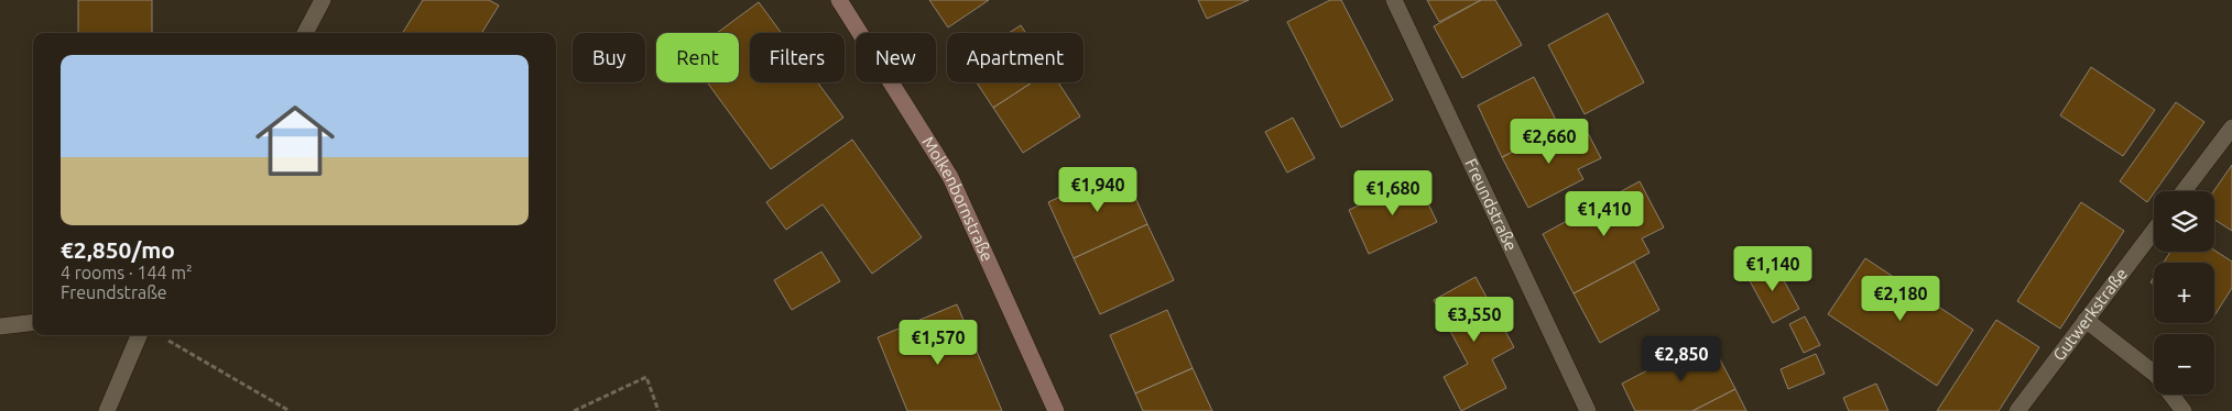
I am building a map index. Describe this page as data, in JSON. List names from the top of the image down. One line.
{"streets":{"street":["Molkenbornstraße","Freundstraße","Gutwerkstraße"]},"page":{"chip":["Buy","Rent","Filters","New","Apartment"],"list":[{"name":"€2,850/mo","note":"4 rooms · 144 m² · Freundstraße"}],"price":["€2,660","€1,940","€1,680","€1,410","€1,140","€2,180","€3,550","€1,570","€2,850"],"map_buttons":["+","−"]}}
